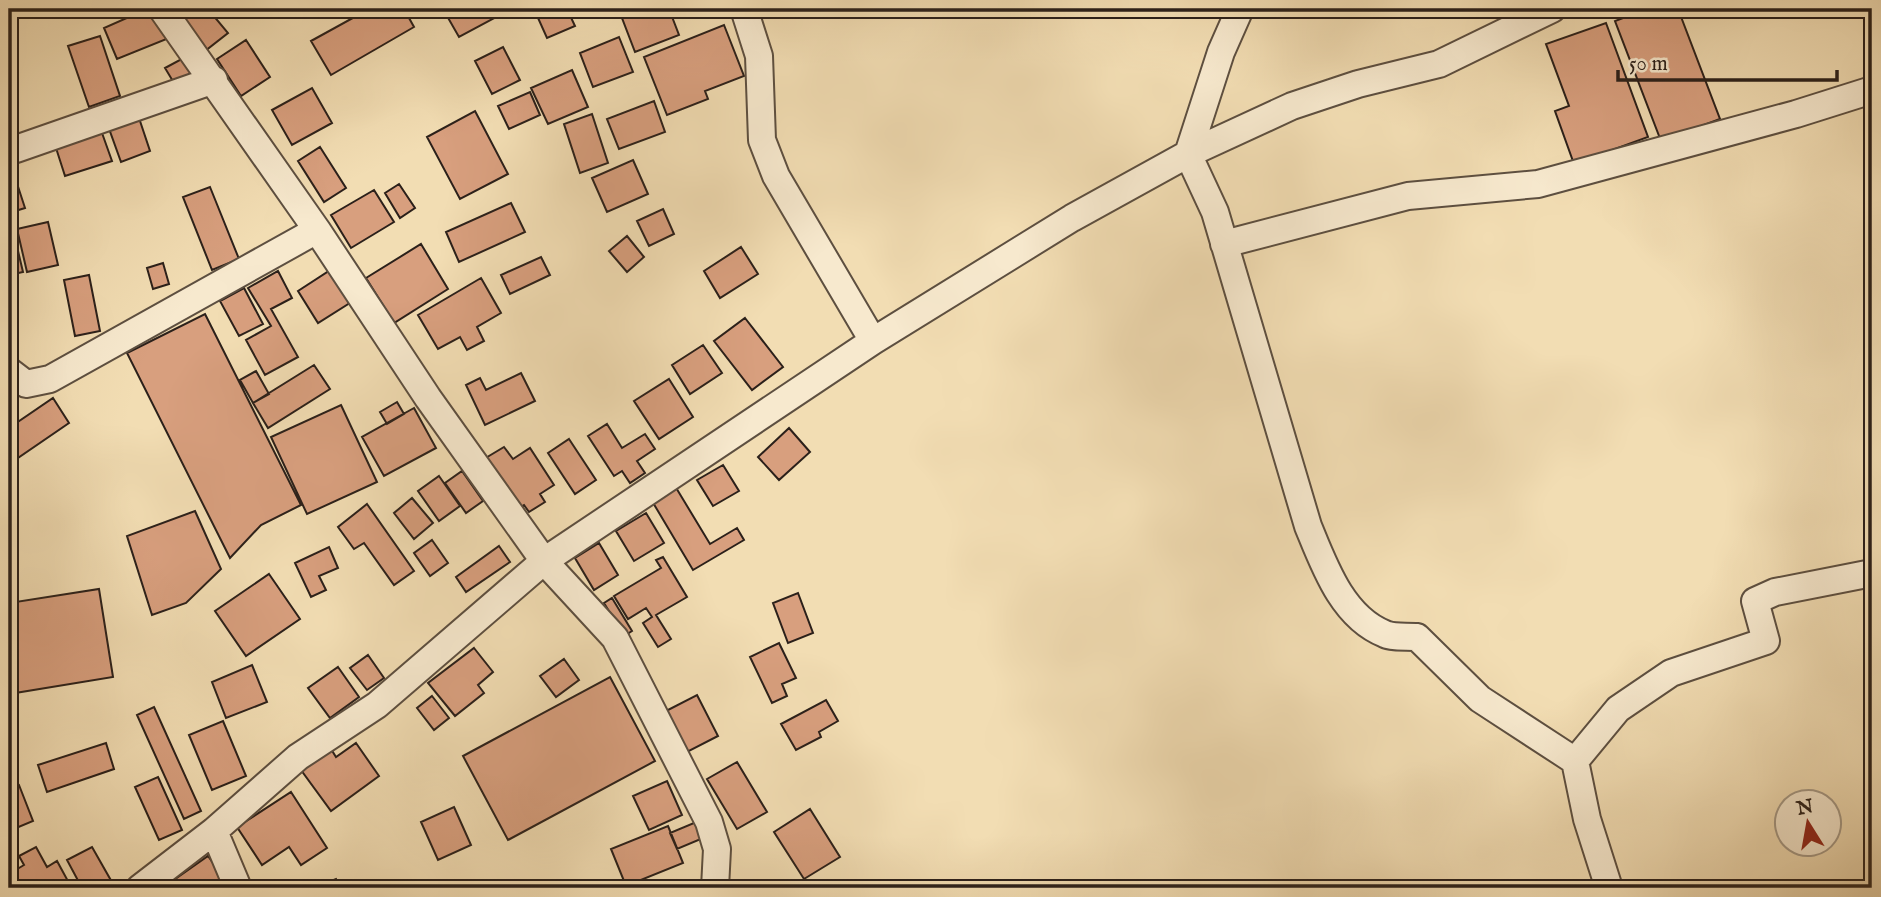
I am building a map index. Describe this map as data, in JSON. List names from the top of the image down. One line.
{"scale_bar":"50 m","north":"top"}
